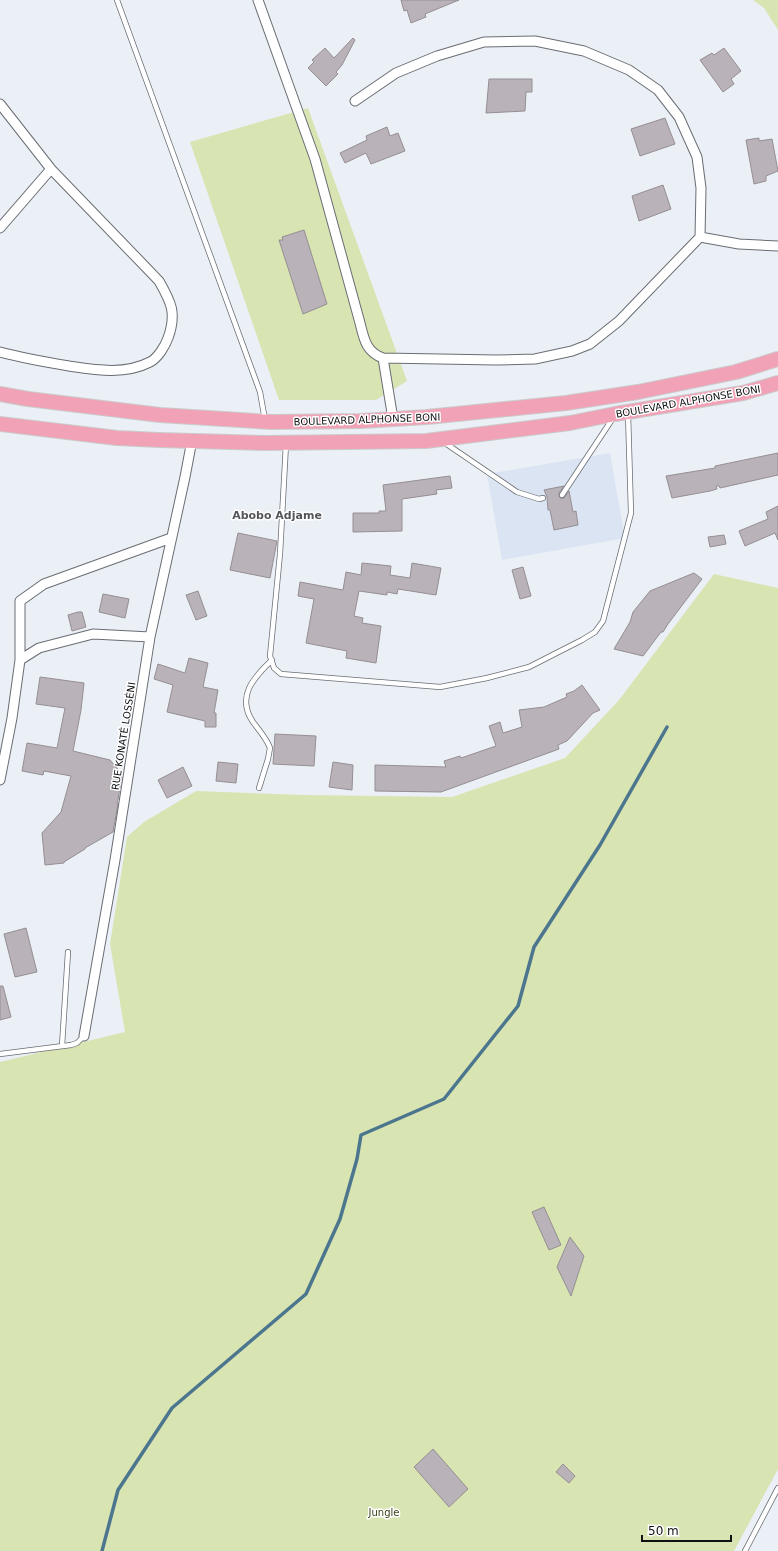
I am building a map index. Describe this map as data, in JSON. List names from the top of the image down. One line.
{"streets":{"main road":["BOULEVARD ALPHONSE BONI"],"street":["RUE KONATÉ LOSSÉNI"]},"crossings":[["BOULEVARD ALPHONSE BONI","RUE KONATÉ LOSSÉNI"]],"districts":["Abobo Adjame"],"parks":["Jungle"],"scale_bar":"50 m"}
